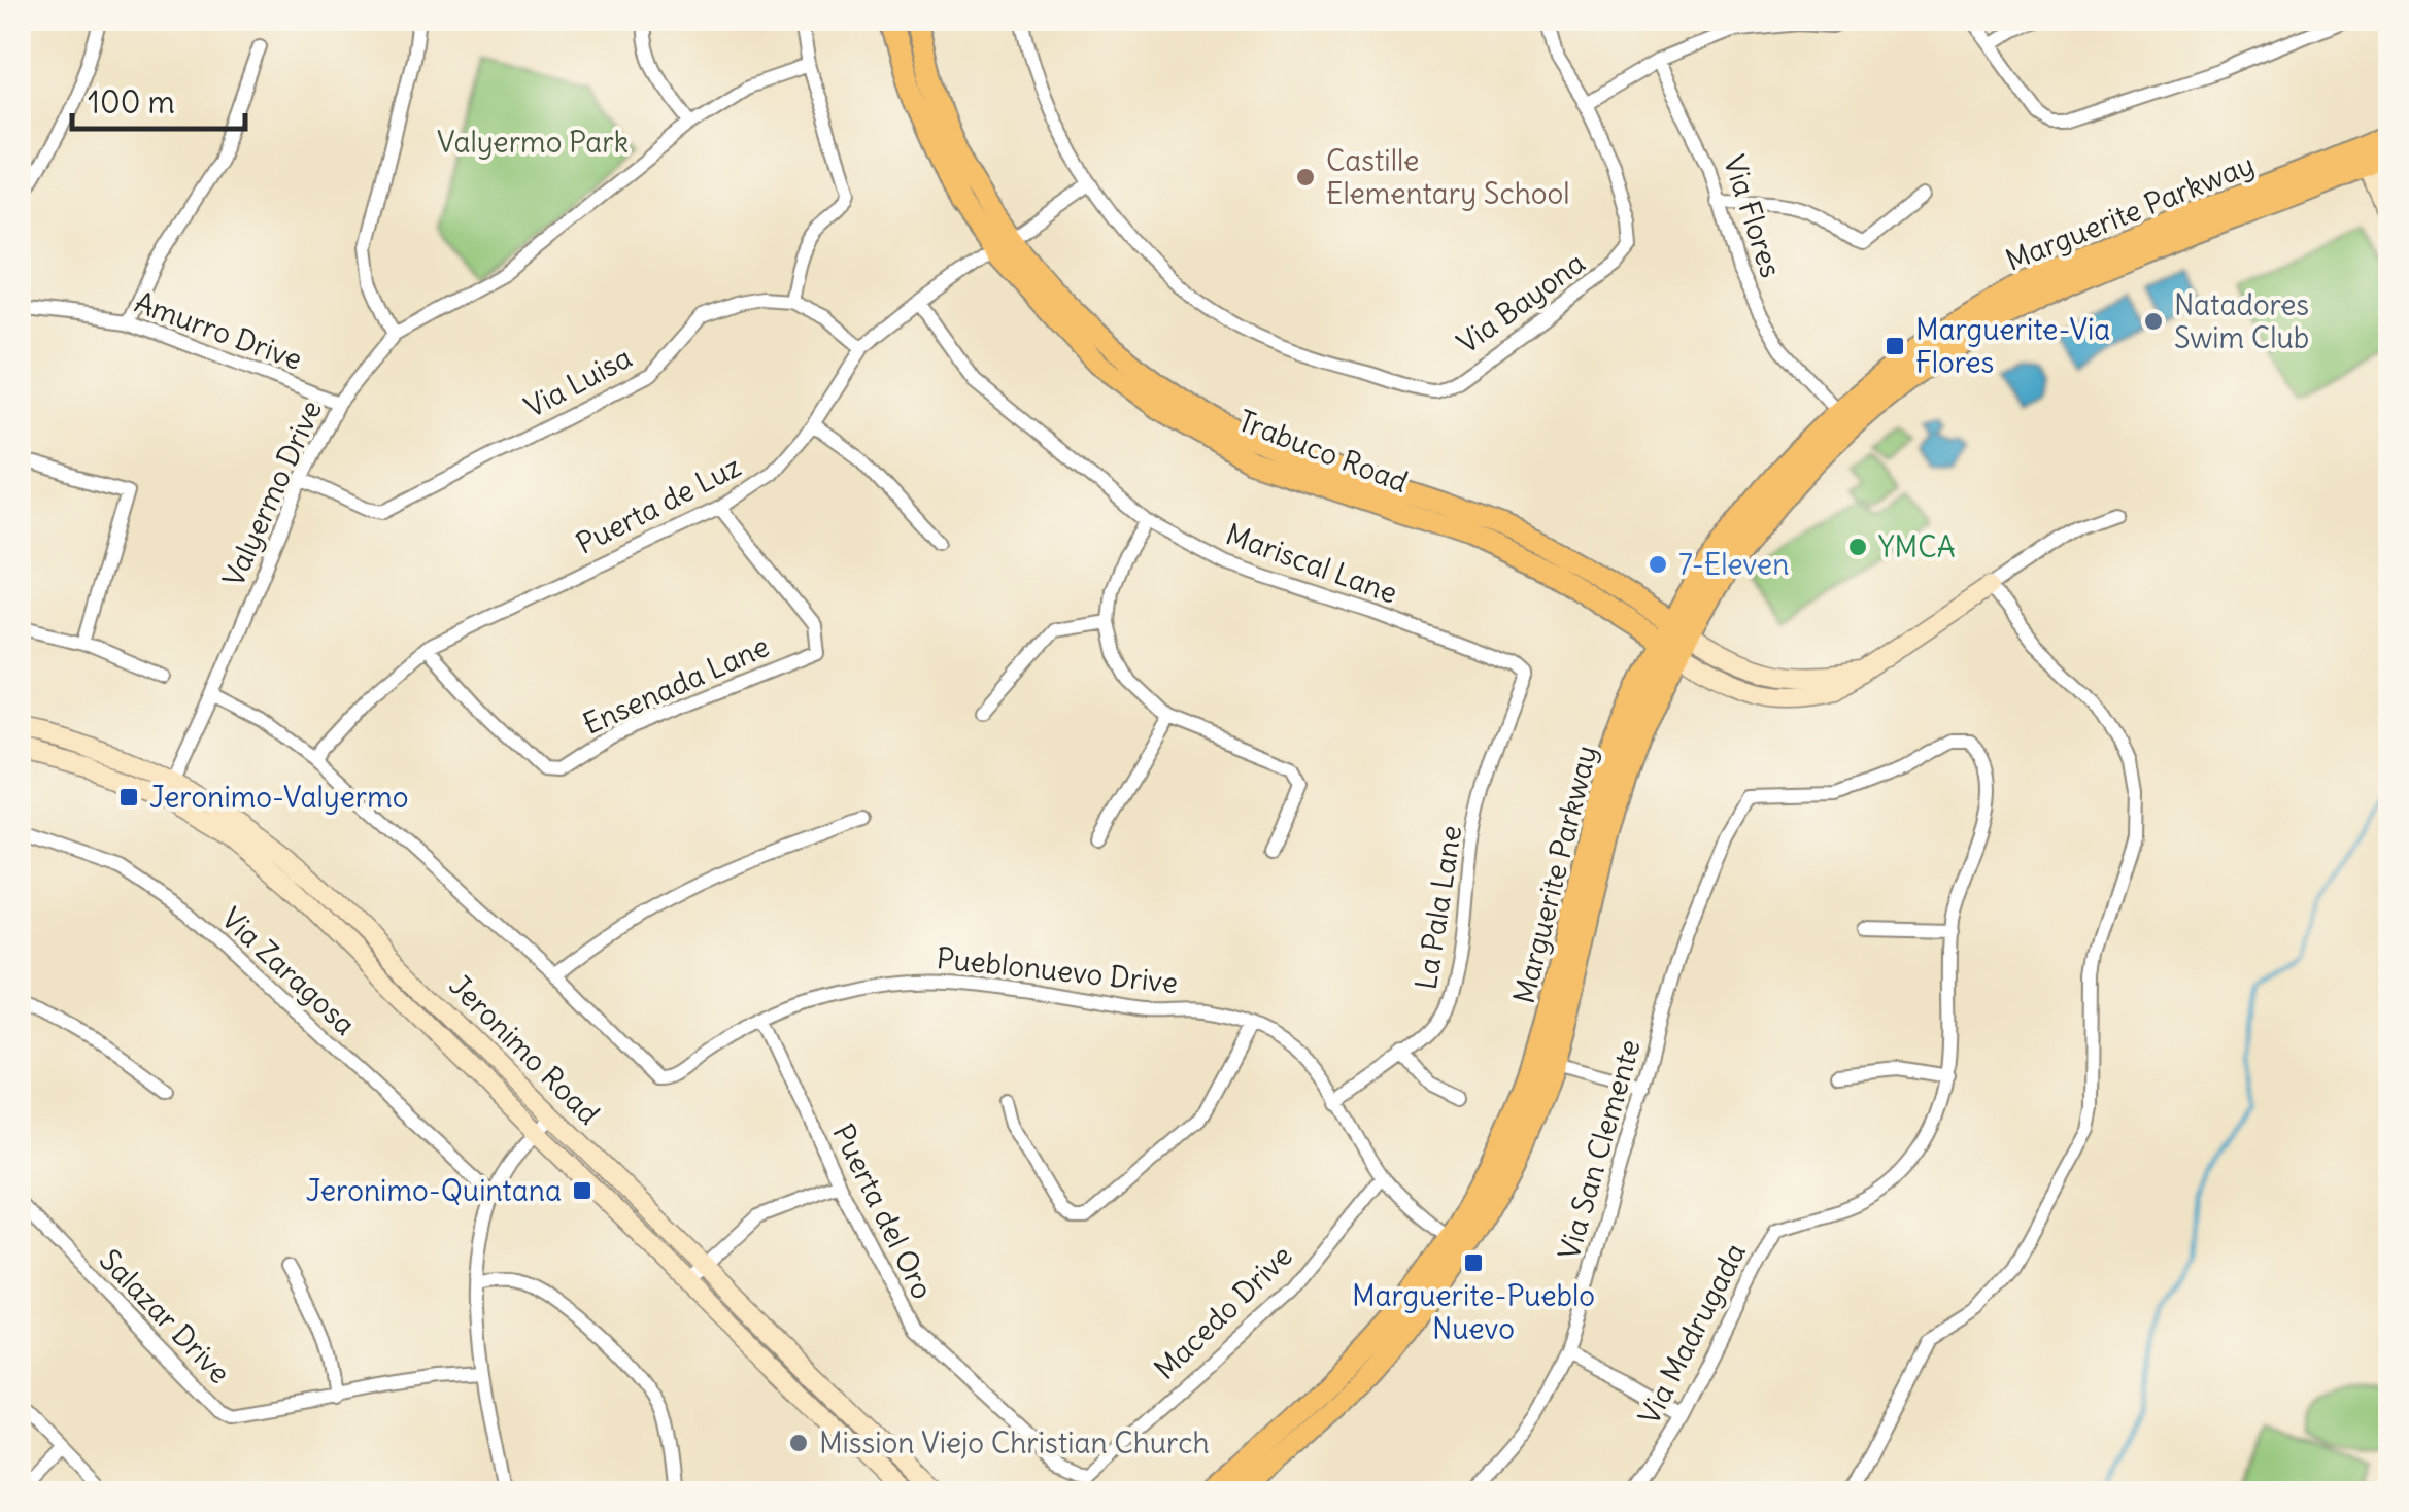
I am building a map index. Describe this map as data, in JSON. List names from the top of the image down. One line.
{"streets":{"main road":["Marguerite Parkway","Trabuco Road","Jeronimo Road"],"street":["Via Flores","Via Bayona","Amurro Drive","Via Luisa","Valyermo Drive","Puerta de Luz","Mariscal Lane","Ensenada Lane","La Pala Lane","Pueblonuevo Drive","Via Zaragosa","Via San Clemente","Puerta del Oro","Macedo Drive","Salazar Drive","Via Madrugada"]},"crossings":[["Marguerite Parkway","Via Flores"],["Marguerite Parkway","Trabuco Road"],["Marguerite Parkway","Pueblonuevo Drive"],["Via Bayona","Puerta de Luz"],["Amurro Drive","Valyermo Drive"],["Via Luisa","Valyermo Drive"],["Trabuco Road","Puerta de Luz"],["Valyermo Drive","Pueblonuevo Drive"],["Valyermo Drive","Jeronimo Road"],["Puerta de Luz","Mariscal Lane"],["Puerta de Luz","Ensenada Lane"],["Puerta de Luz","Pueblonuevo Drive"],["Mariscal Lane","La Pala Lane"],["La Pala Lane","Pueblonuevo Drive"],["Pueblonuevo Drive","Puerta del Oro"],["Pueblonuevo Drive","Macedo Drive"],["Via San Clemente","Via Madrugada"],["Puerta del Oro","Macedo Drive"]],"parks":["Valyermo Park"],"places":{"other":["Castille Elementary School","Natadores Swim Club","YMCA","7-Eleven","Mission Viejo Christian Church"],"transit":["Marguerite-Via Flores","Jeronimo-Valyermo","Jeronimo-Quintana","Marguerite-Pueblo Nuevo"]},"scale_bar":"100 m"}
